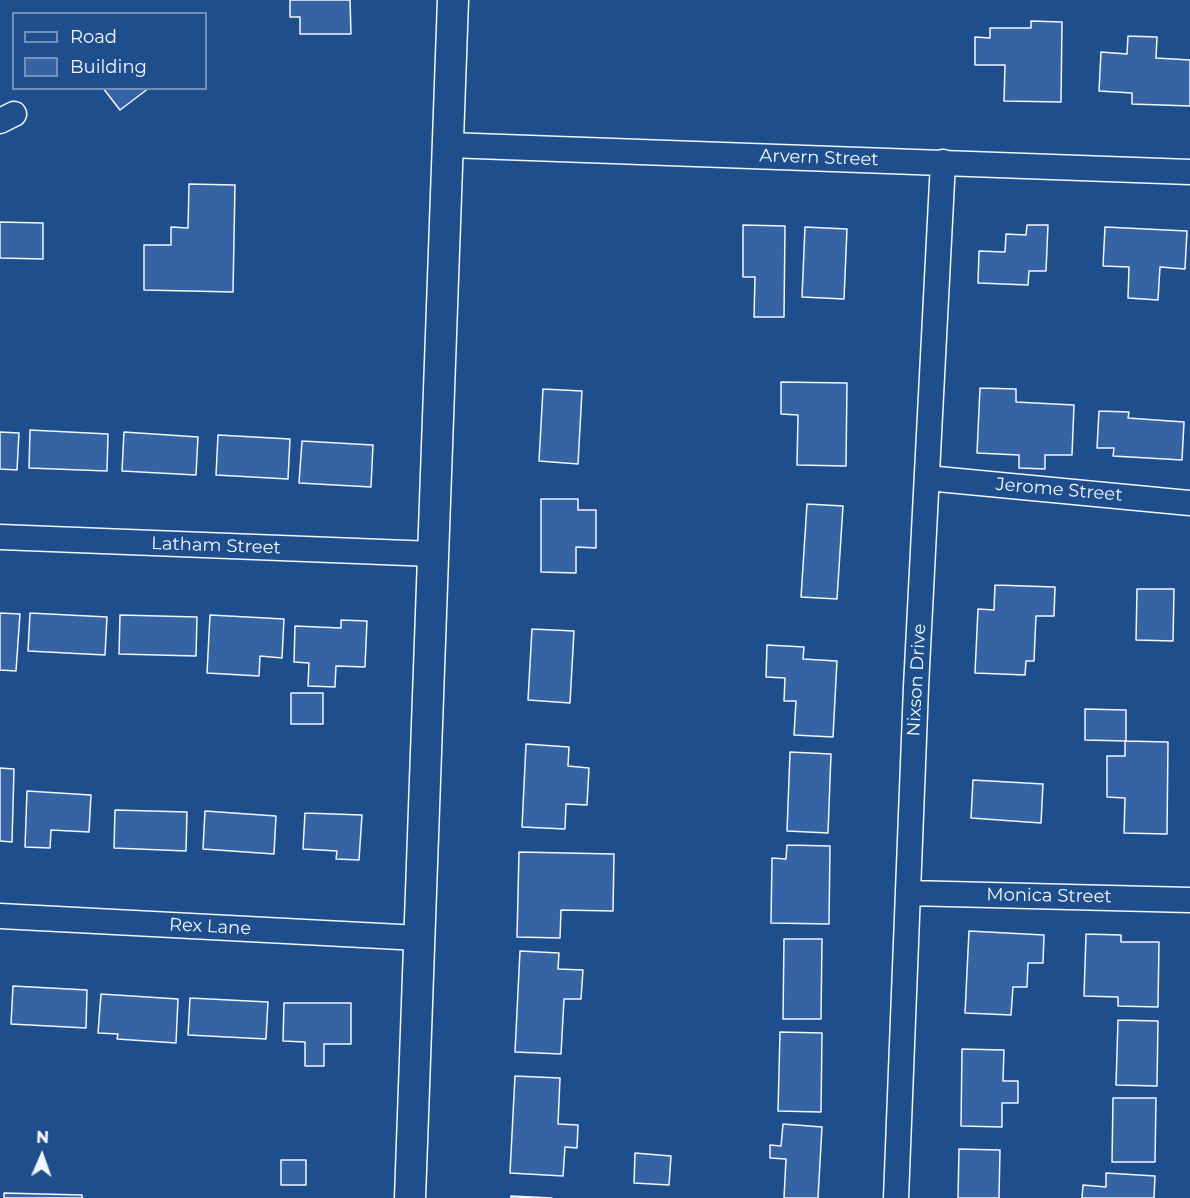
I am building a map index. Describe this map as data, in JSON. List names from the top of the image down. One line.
{"streets":{"street":["Arvern Street","Jerome Street","Latham Street","Nixson Drive","Monica Street","Rex Lane"]},"crossings":[["Arvern Street","Nixson Drive"],["Jerome Street","Nixson Drive"],["Nixson Drive","Monica Street"]],"legend":["Road","Building"],"north":"top"}
